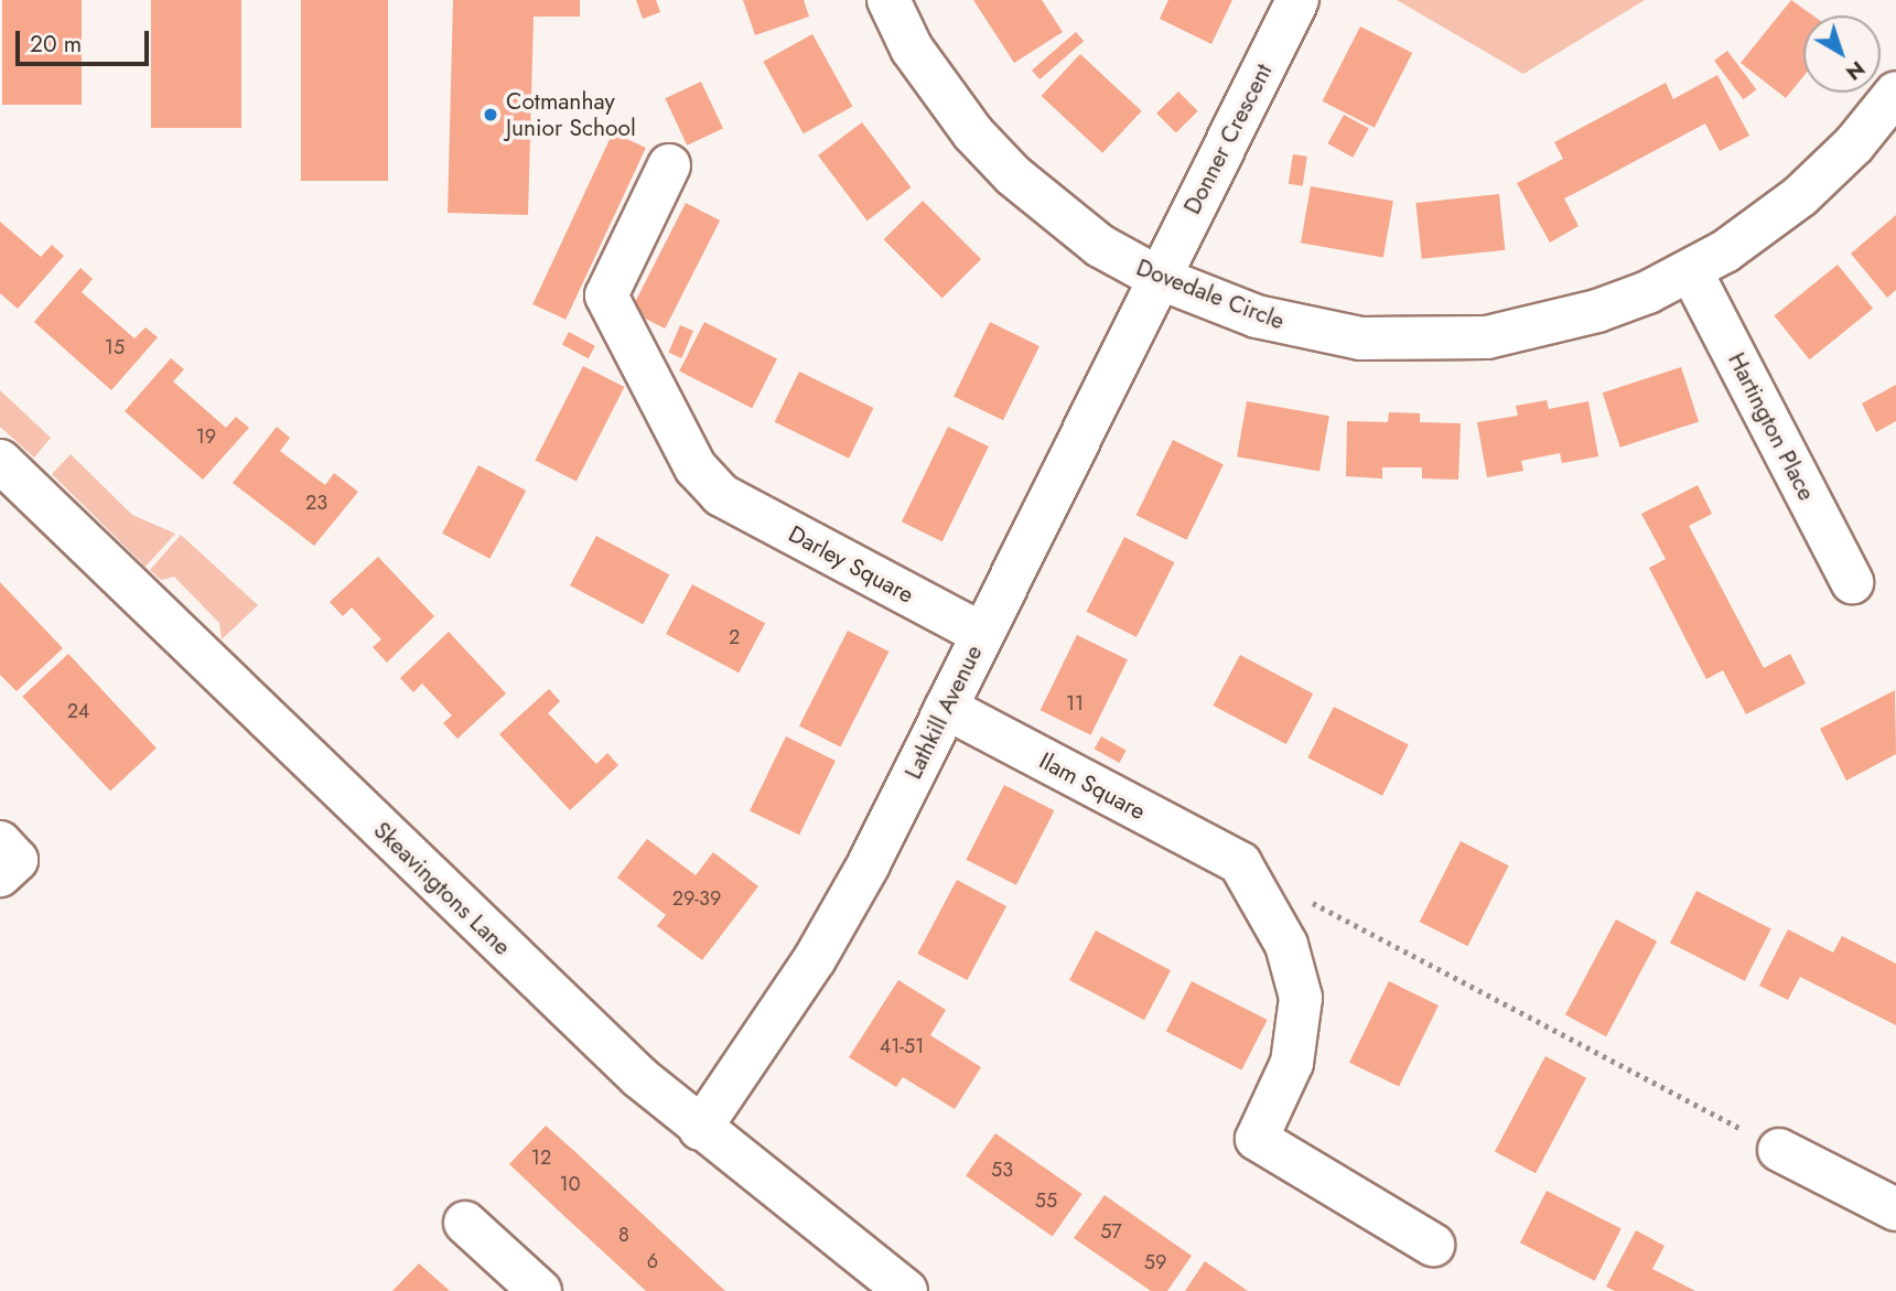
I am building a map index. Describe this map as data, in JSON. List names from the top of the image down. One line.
{"streets":{"street":["Donner Crescent","Dovedale Circle","Hartington Place","Darley Square","Lathkill Avenue","Ilam Square","Skeavingtons Lane"]},"crossings":[["Donner Crescent","Dovedale Circle"],["Donner Crescent","Lathkill Avenue"],["Dovedale Circle","Hartington Place"],["Dovedale Circle","Lathkill Avenue"],["Darley Square","Lathkill Avenue"],["Lathkill Avenue","Ilam Square"],["Lathkill Avenue","Skeavingtons Lane"]],"places":["Cotmanhay Junior School"],"house_numbers":["15","19","23","2","11","24","29-39","41-51","12","53","10","55","57","8","6","59"],"scale_bar":"20 m","north":"bottom right"}
